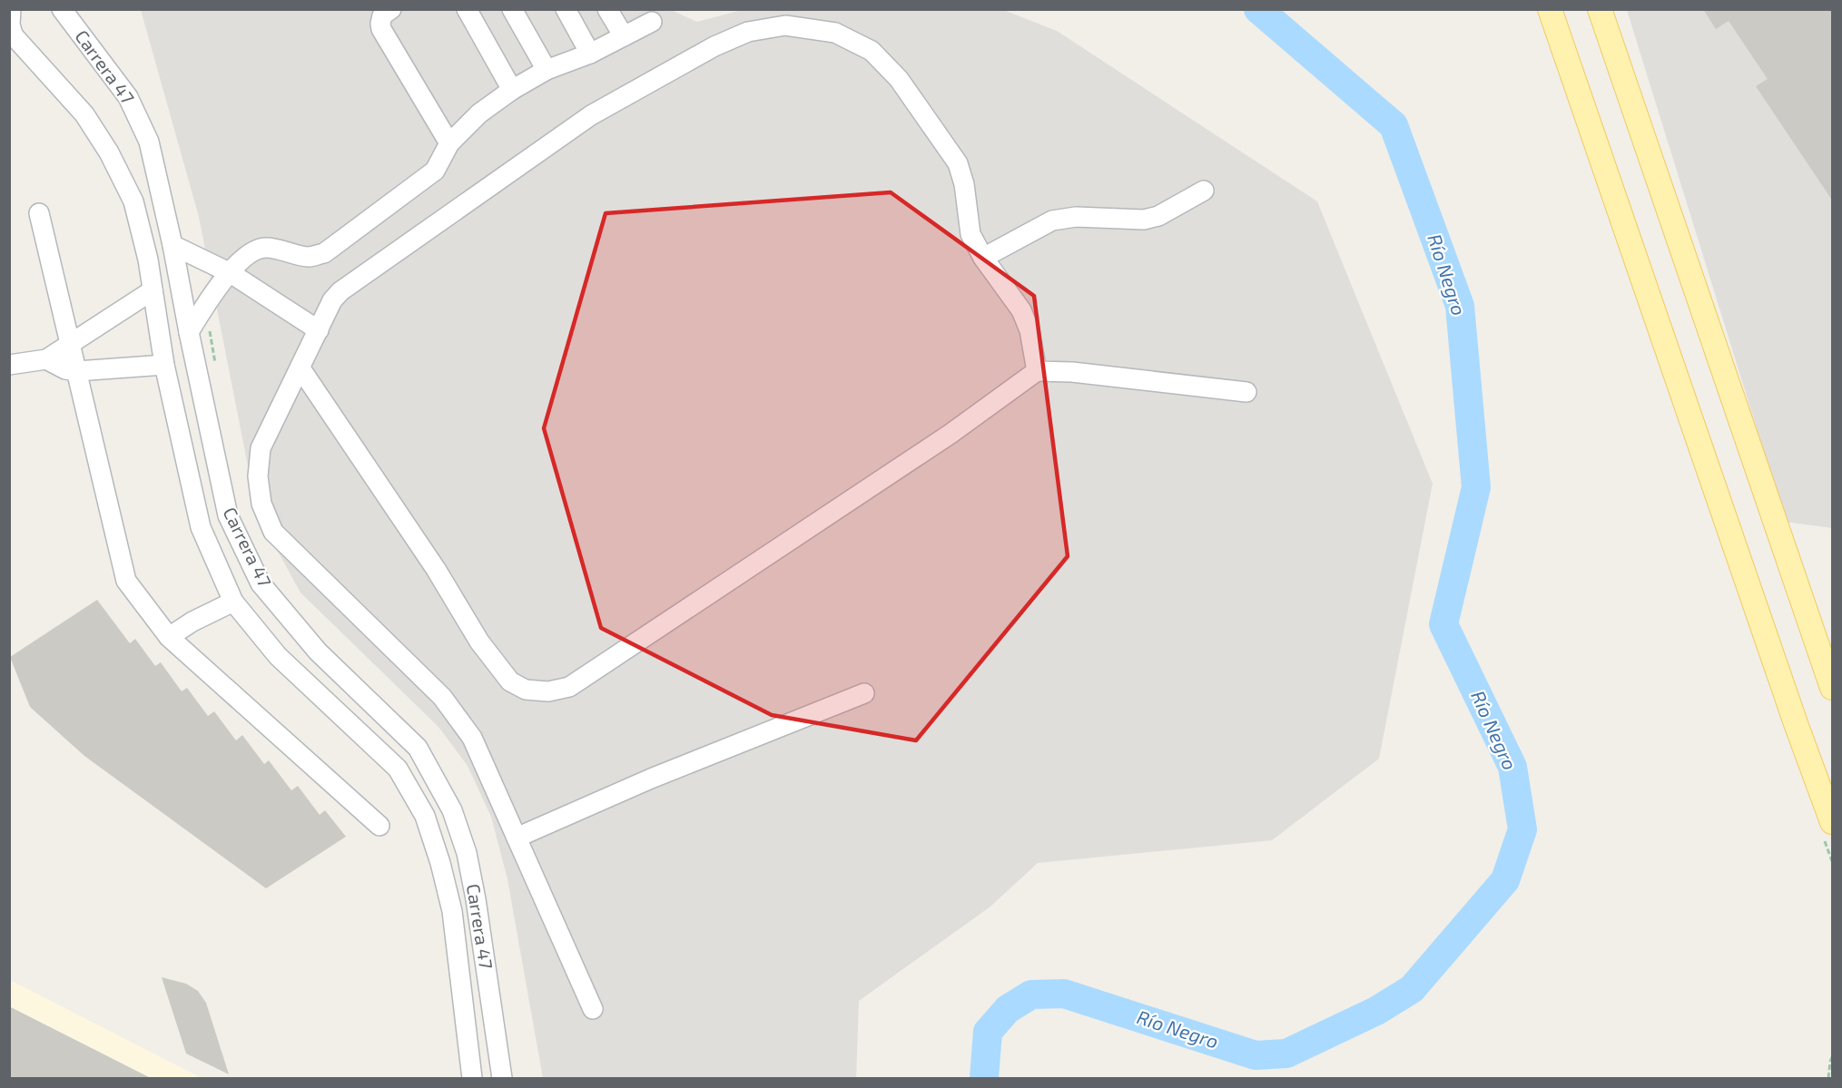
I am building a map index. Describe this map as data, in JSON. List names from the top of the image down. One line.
{"streets":{"street":["Carrera 47"]},"water":["Río Negro"]}
